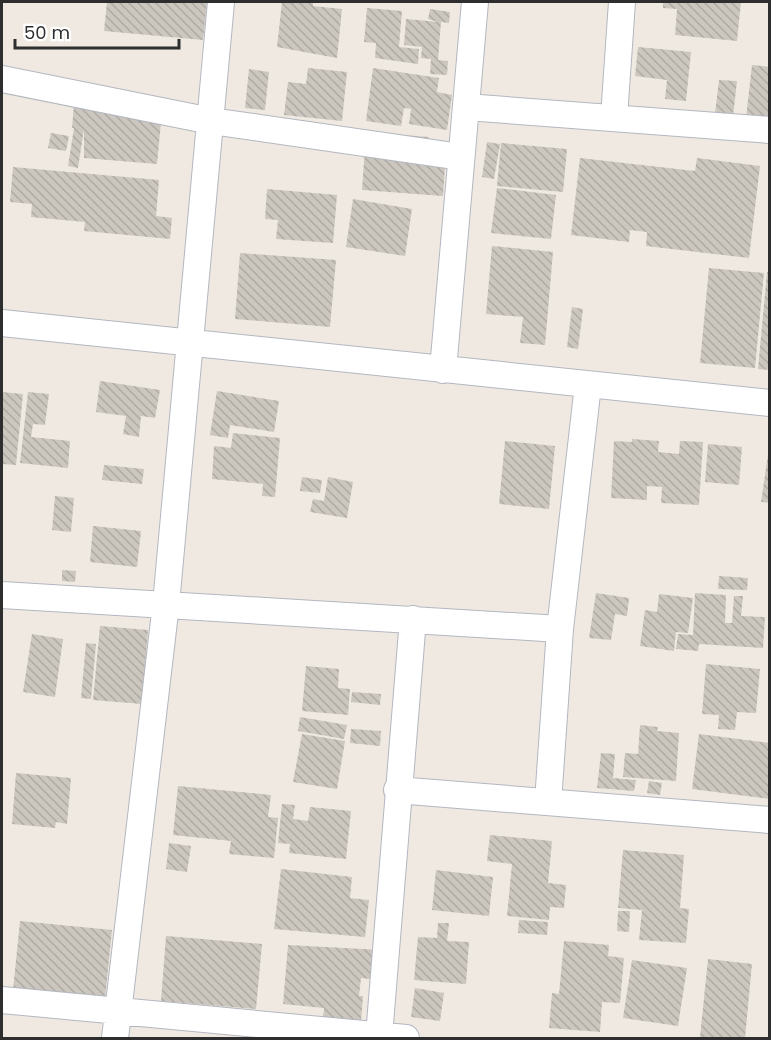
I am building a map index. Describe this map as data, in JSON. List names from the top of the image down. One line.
{"scale_bar":"50 m"}
